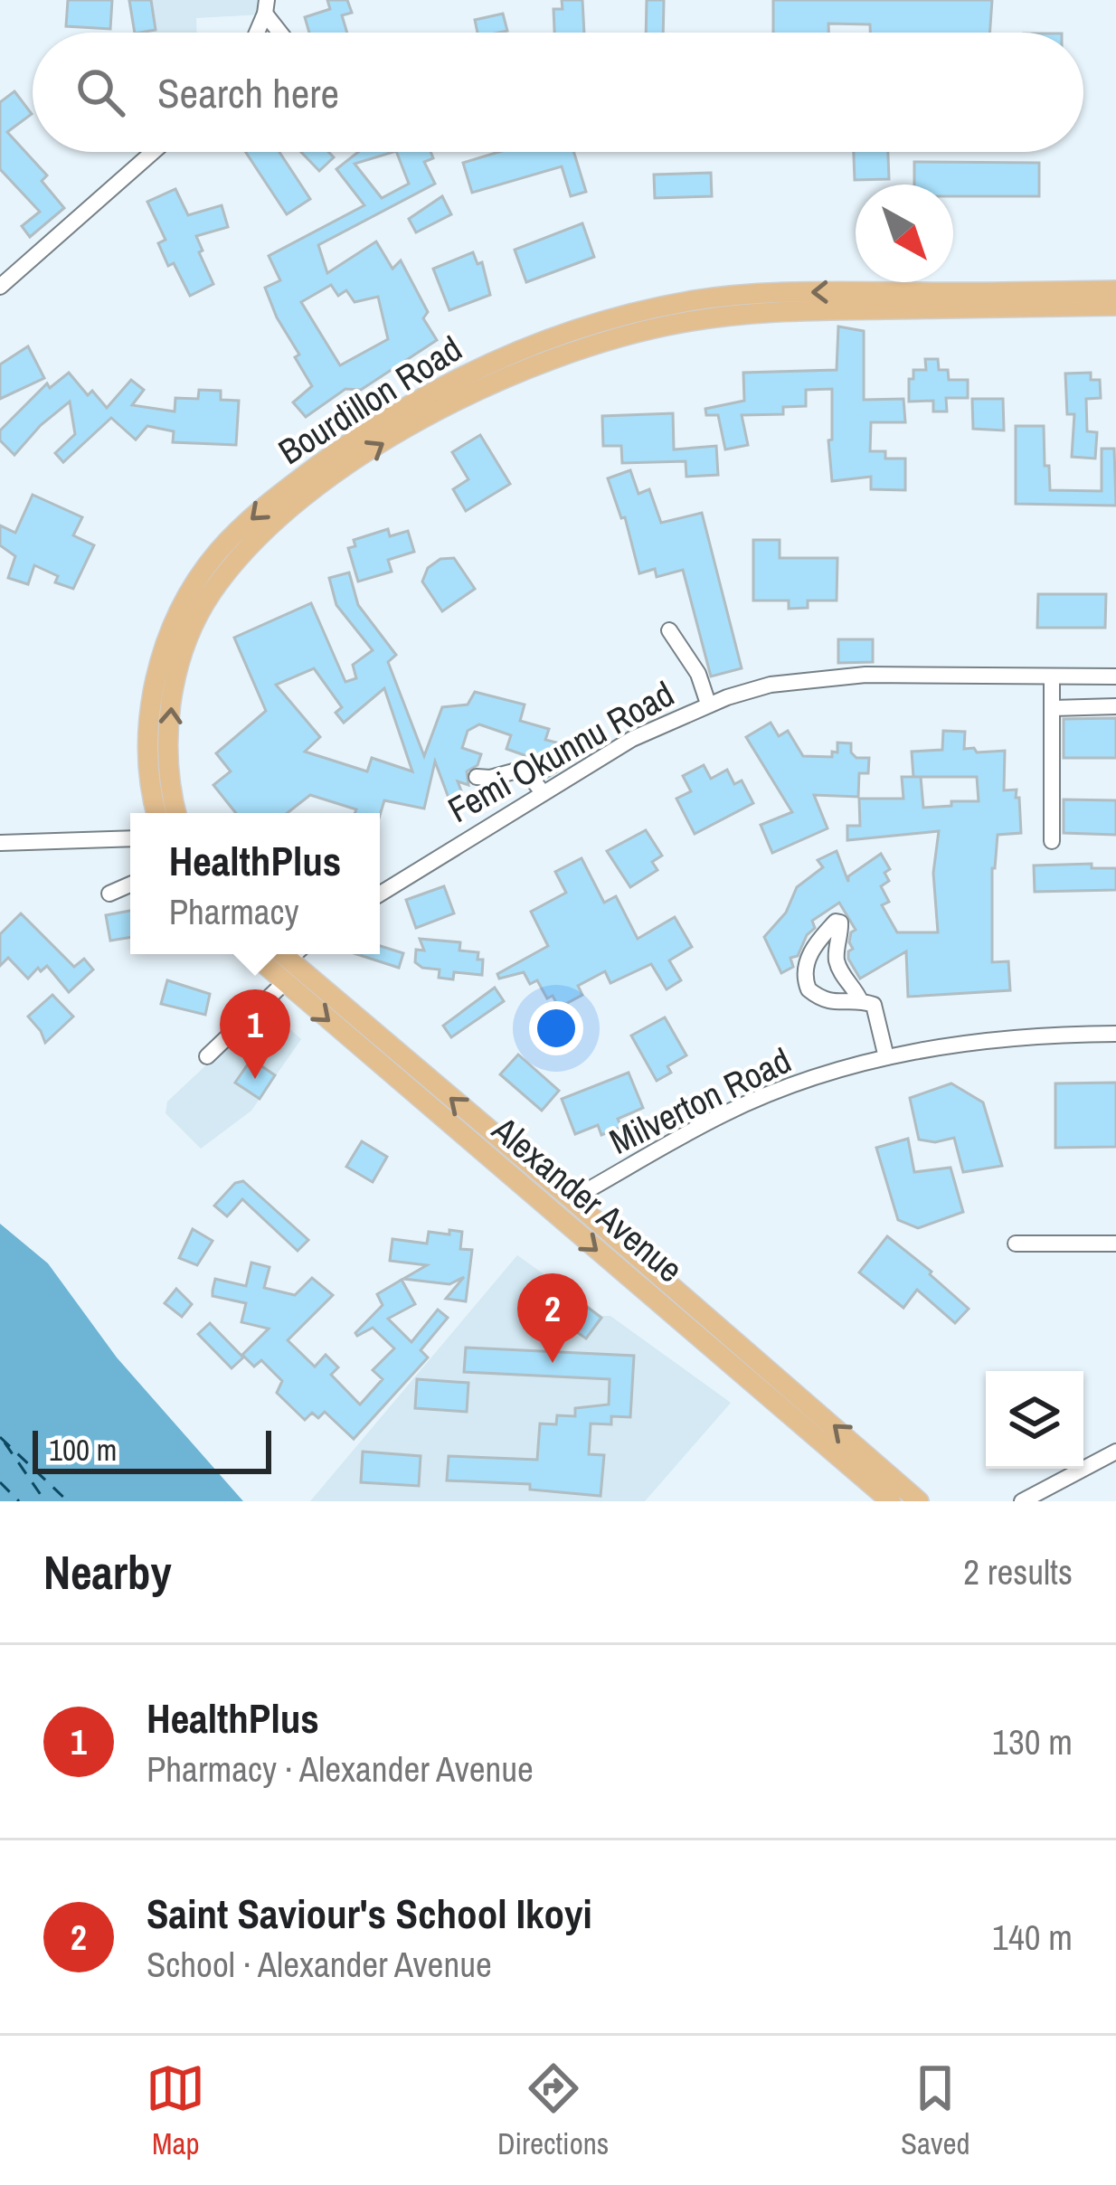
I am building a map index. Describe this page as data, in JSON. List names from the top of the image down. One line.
{"streets":{"main road":["Bourdillon Road","Alexander Avenue"],"street":["Femi Okunnu Road","Milverton Road"]},"crossings":[["Milverton Road","Alexander Avenue"]],"scale_bar":"100 m","north":"bottom right","page":{"search":"Search here","popup":["HealthPlus","Pharmacy"],"pins":["1","2"],"scale":"100 m","heading":["Nearby","2 results"],"list":[{"mark":"1","name":"HealthPlus","note":"Pharmacy · Alexander Avenue","value":"130 m"},{"mark":"2","name":"Saint Saviour's School Ikoyi","note":"School · Alexander Avenue","value":"140 m"}],"nav":["Map","Directions","Saved"]}}
